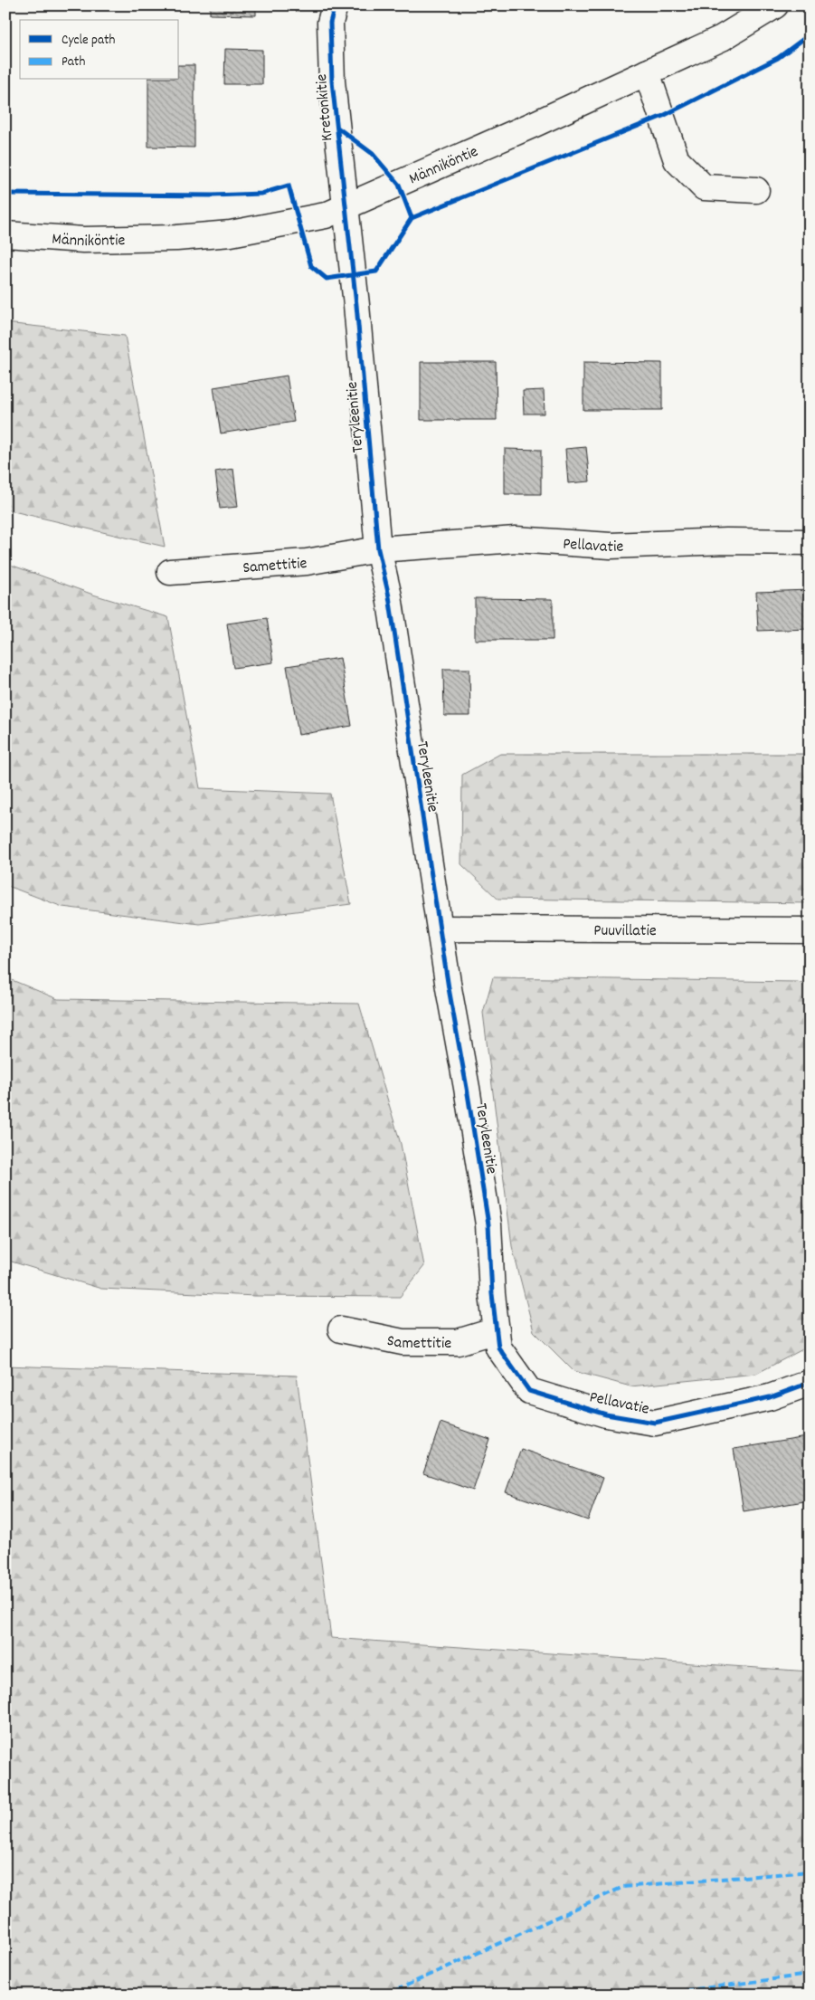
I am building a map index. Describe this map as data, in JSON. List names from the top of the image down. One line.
{"streets":{"street":["Kretonkitie","Männiköntie","Teryleenitie","Pellavatie","Samettitie","Puuvillatie"]},"crossings":[["Kretonkitie","Männiköntie"],["Kretonkitie","Teryleenitie"],["Männiköntie","Teryleenitie"],["Teryleenitie","Pellavatie"],["Teryleenitie","Samettitie"],["Teryleenitie","Puuvillatie"],["Pellavatie","Samettitie"]],"legend":["Cycle path","Path"]}
